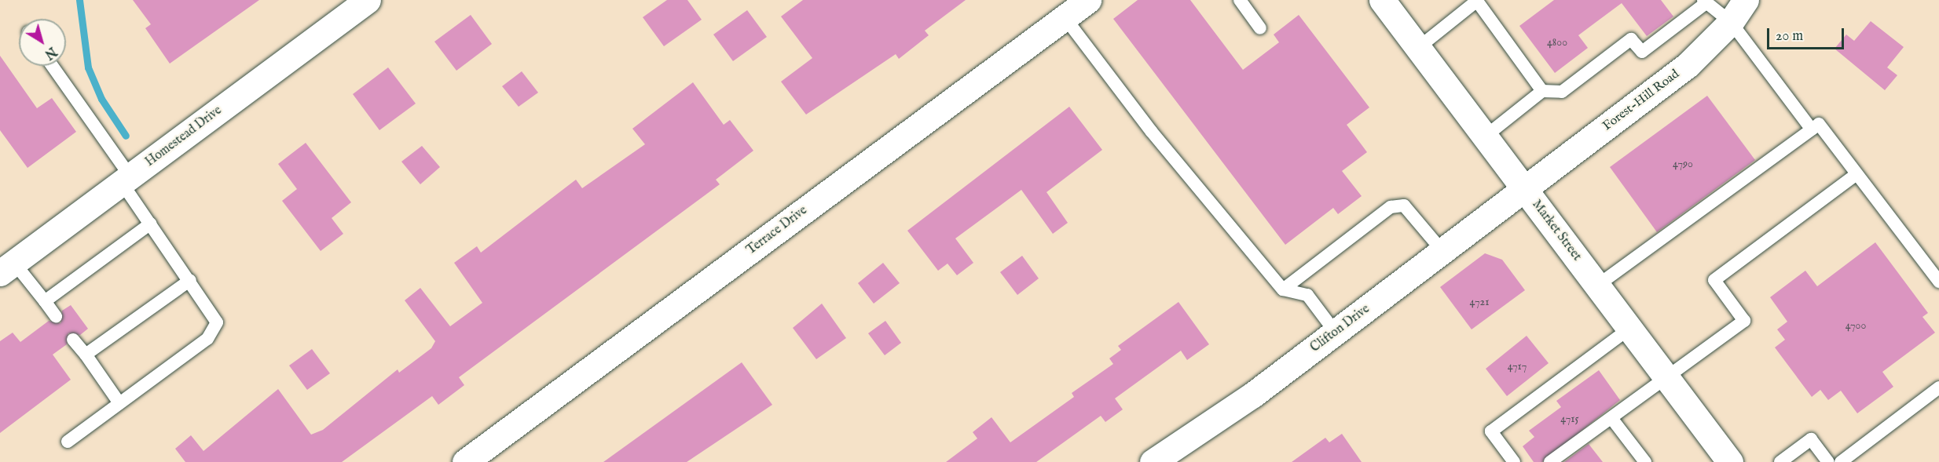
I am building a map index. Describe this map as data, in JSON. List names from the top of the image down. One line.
{"streets":{"street":["Forest-Hill Road","Homestead Drive","Terrace Drive","Market Street","Clifton Drive"]},"crossings":[["Forest-Hill Road","Market Street"],["Forest-Hill Road","Clifton Drive"],["Market Street","Clifton Drive"]],"house_numbers":["4800","4790","4721","4700","4717","4715"],"scale_bar":"20 m","north":"bottom right"}
